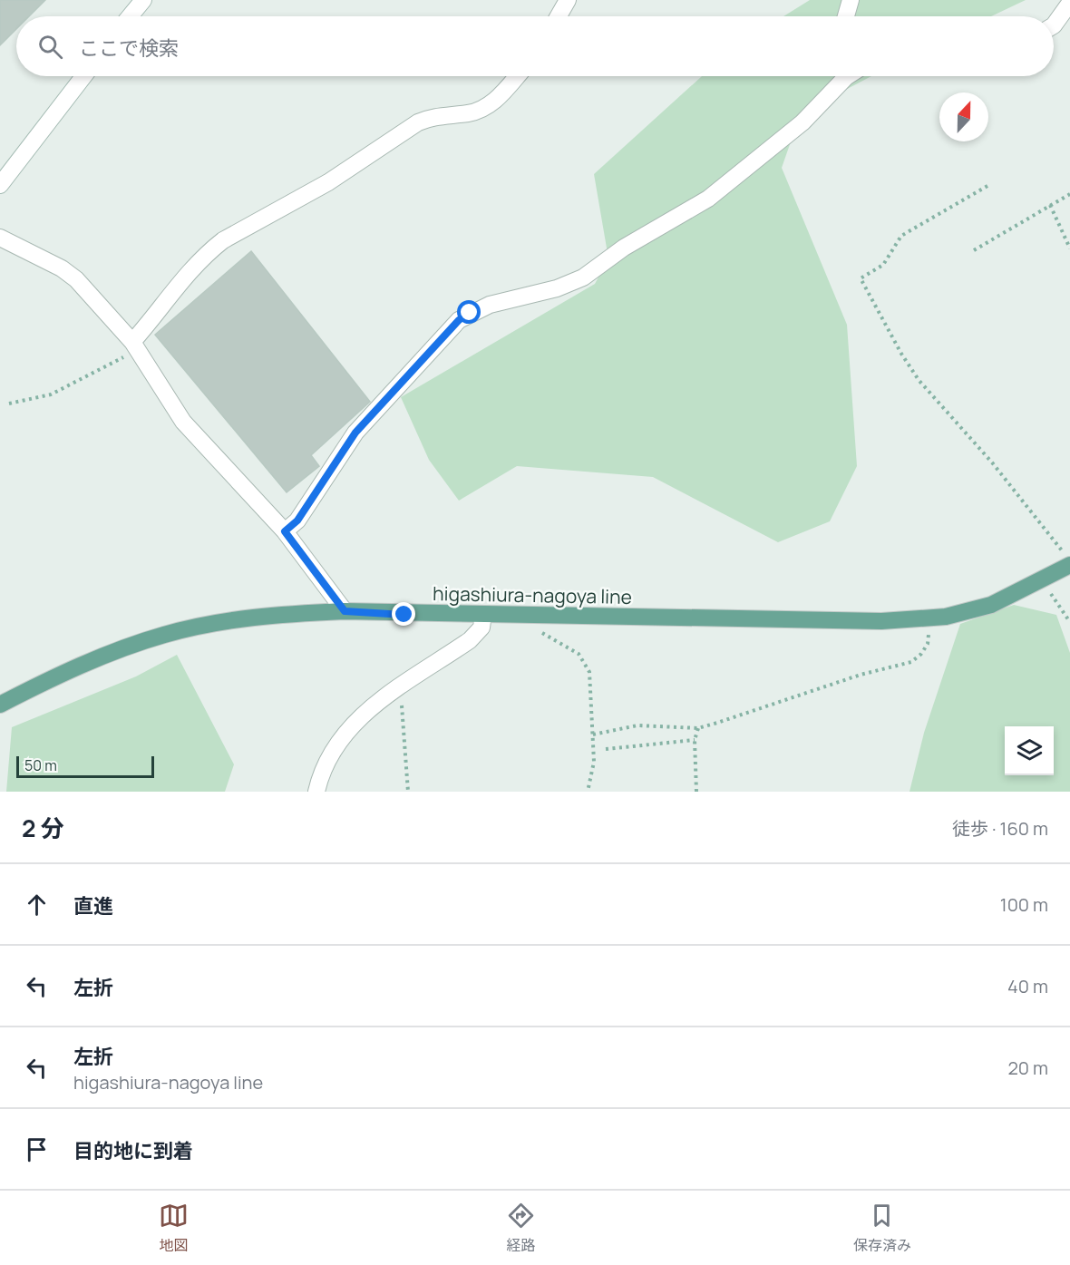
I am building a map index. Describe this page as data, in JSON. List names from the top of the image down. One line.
{"streets":{"main road":["higashiura-nagoya line"]},"scale_bar":"50 m","north":"top","page":{"search":"ここで検索","scale":"50 m","heading":["2 分","徒歩 · 160 m"],"list":[["直進","100 m"],["左折","40 m"],["左折","higashiura-nagoya line","20 m"],"目的地に到着"],"nav":["地図","経路","保存済み"]}}
